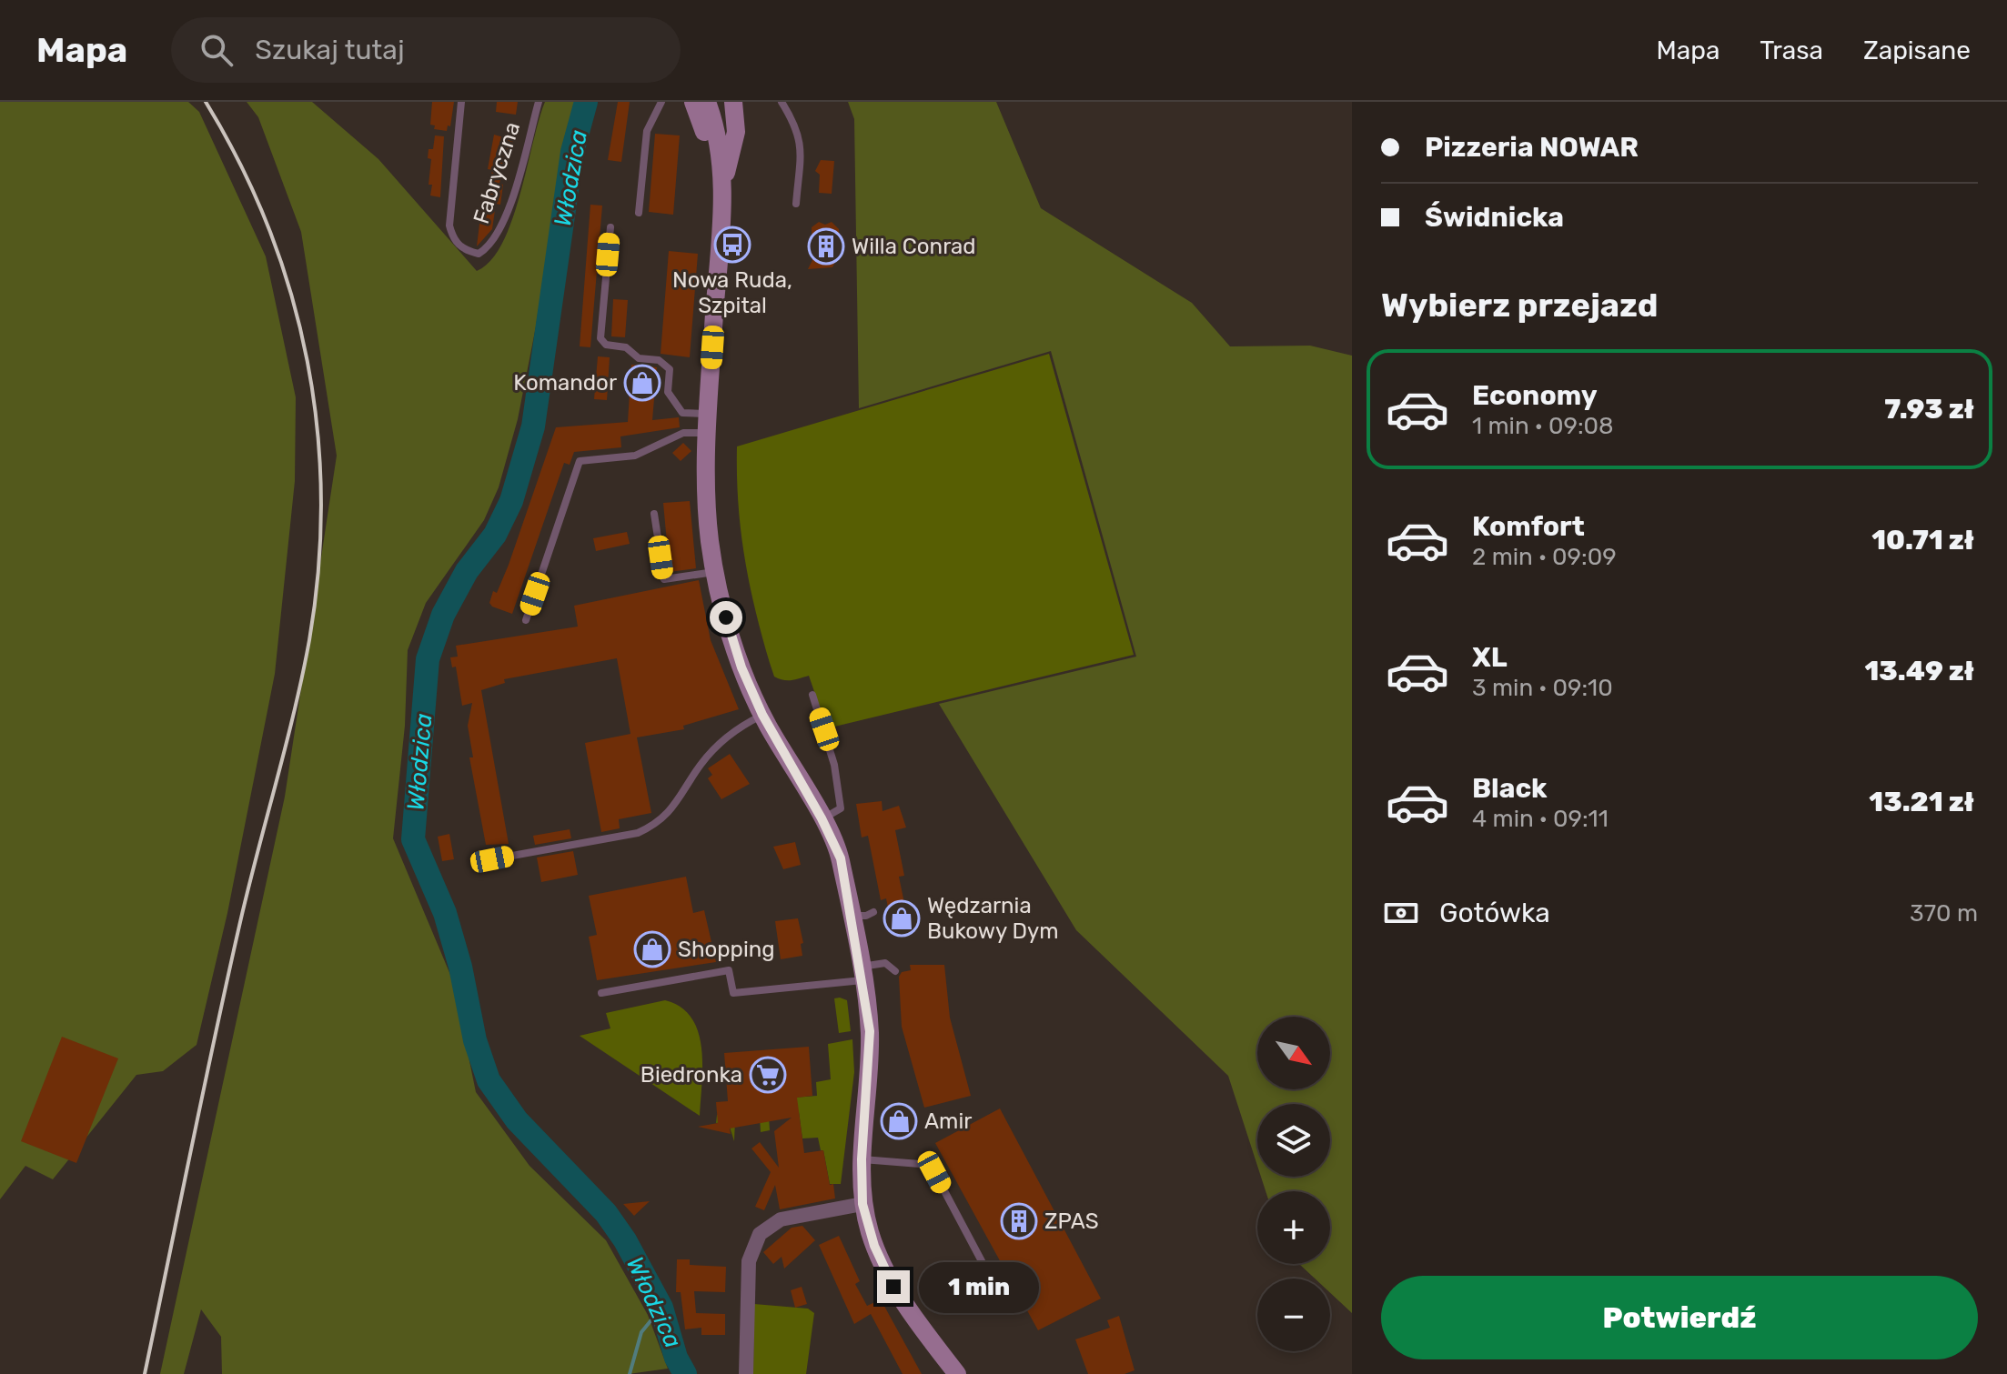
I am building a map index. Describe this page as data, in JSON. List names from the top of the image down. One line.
{"streets":{"lane":["Fabryczna"]},"water":["Włodzica"],"places":{"bus stop":["Nowa Ruda, Szpital"],"building":["Willa Conrad","ZPAS"],"shop":["Komandor","Wędzarnia Bukowy Dym","Shopping","Amir"],"supermarket":["Biedronka"]},"north":"bottom right","page":{"header":"Mapa","search":"Szukaj tutaj","nav":["Mapa","Trasa","Zapisane"],"banner":["Pizzeria NOWAR","Świdnicka"],"heading":"Wybierz przejazd","list":[{"name":"Economy","note":"1 min · 09:08","value":"7.93 zł"},{"name":"Komfort","note":"2 min · 09:09","value":"10.71 zł"},{"name":"XL","note":"3 min · 09:10","value":"13.49 zł"},{"name":"Black","note":"4 min · 09:11","value":"13.21 zł"}],"pay":["Gotówka","370 m"],"map_buttons":["+","−"],"buttons":"Potwierdź","bubble":"1 min"}}
